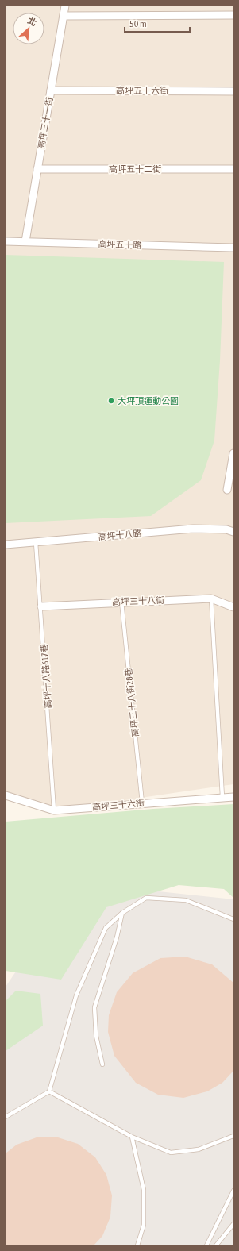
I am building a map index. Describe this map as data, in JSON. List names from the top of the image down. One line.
{"streets":{"street":["高坪五十六街","高坪三十一街","高坪五十二街","高坪五十路","高坪十八路","高坪三十八街","高坪三十六街"],"lane":["高坪十八路617巷","高坪三十八街28巷"]},"crossings":[["高坪五十六街","高坪三十一街"],["高坪三十一街","高坪五十二街"],["高坪三十一街","高坪五十路"],["高坪十八路","高坪十八路617巷"],["高坪三十八街","高坪十八路617巷"],["高坪三十八街","高坪三十八街28巷"],["高坪十八路617巷","高坪三十六街"],["高坪三十八街28巷","高坪三十六街"]],"places":["大坪頂運動公園"],"scale_bar":"50 m","north":"top right"}
